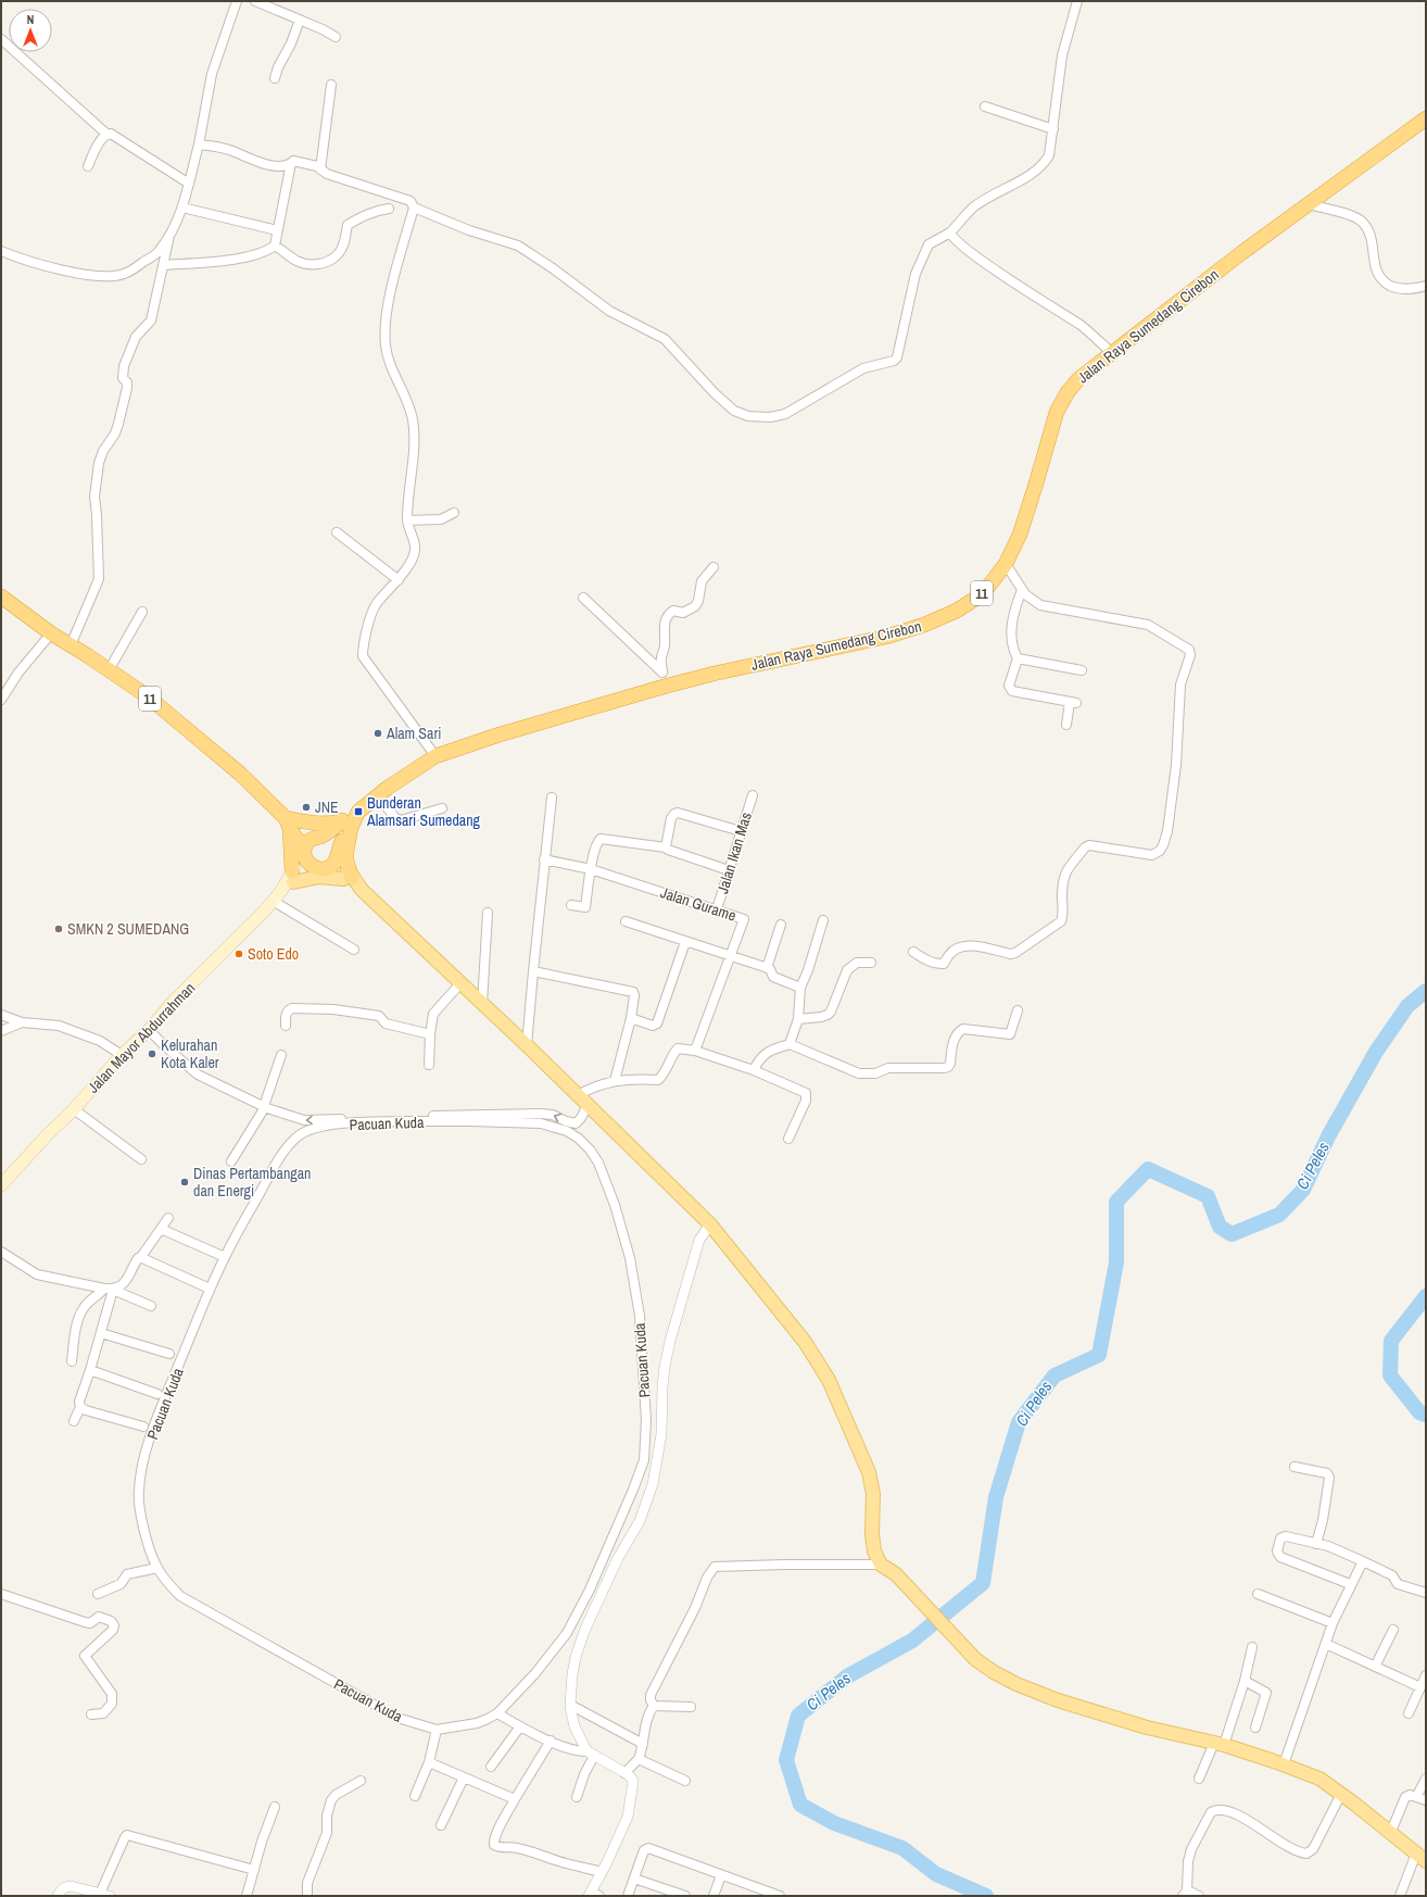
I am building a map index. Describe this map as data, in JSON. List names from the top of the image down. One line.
{"streets":{"highway":["Jalan Raya Sumedang Cirebon","11"],"main road":["Jalan Mayor Abdurrahman"],"street":["Jalan Ikan Mas","Jalan Gurame","Pacuan Kuda"]},"crossings":[["Jalan Raya Sumedang Cirebon","11"],["11","Jalan Mayor Abdurrahman"],["Jalan Ikan Mas","Jalan Gurame"]],"water":["Ci Peles"],"places":{"other":["Alam Sari","JNE","SMKN 2 SUMEDANG","Soto Edo","Kelurahan Kota Kaler","Dinas Pertambangan dan Energi"],"transit":["Bunderan Alamsari Sumedang"]},"north":"top"}
